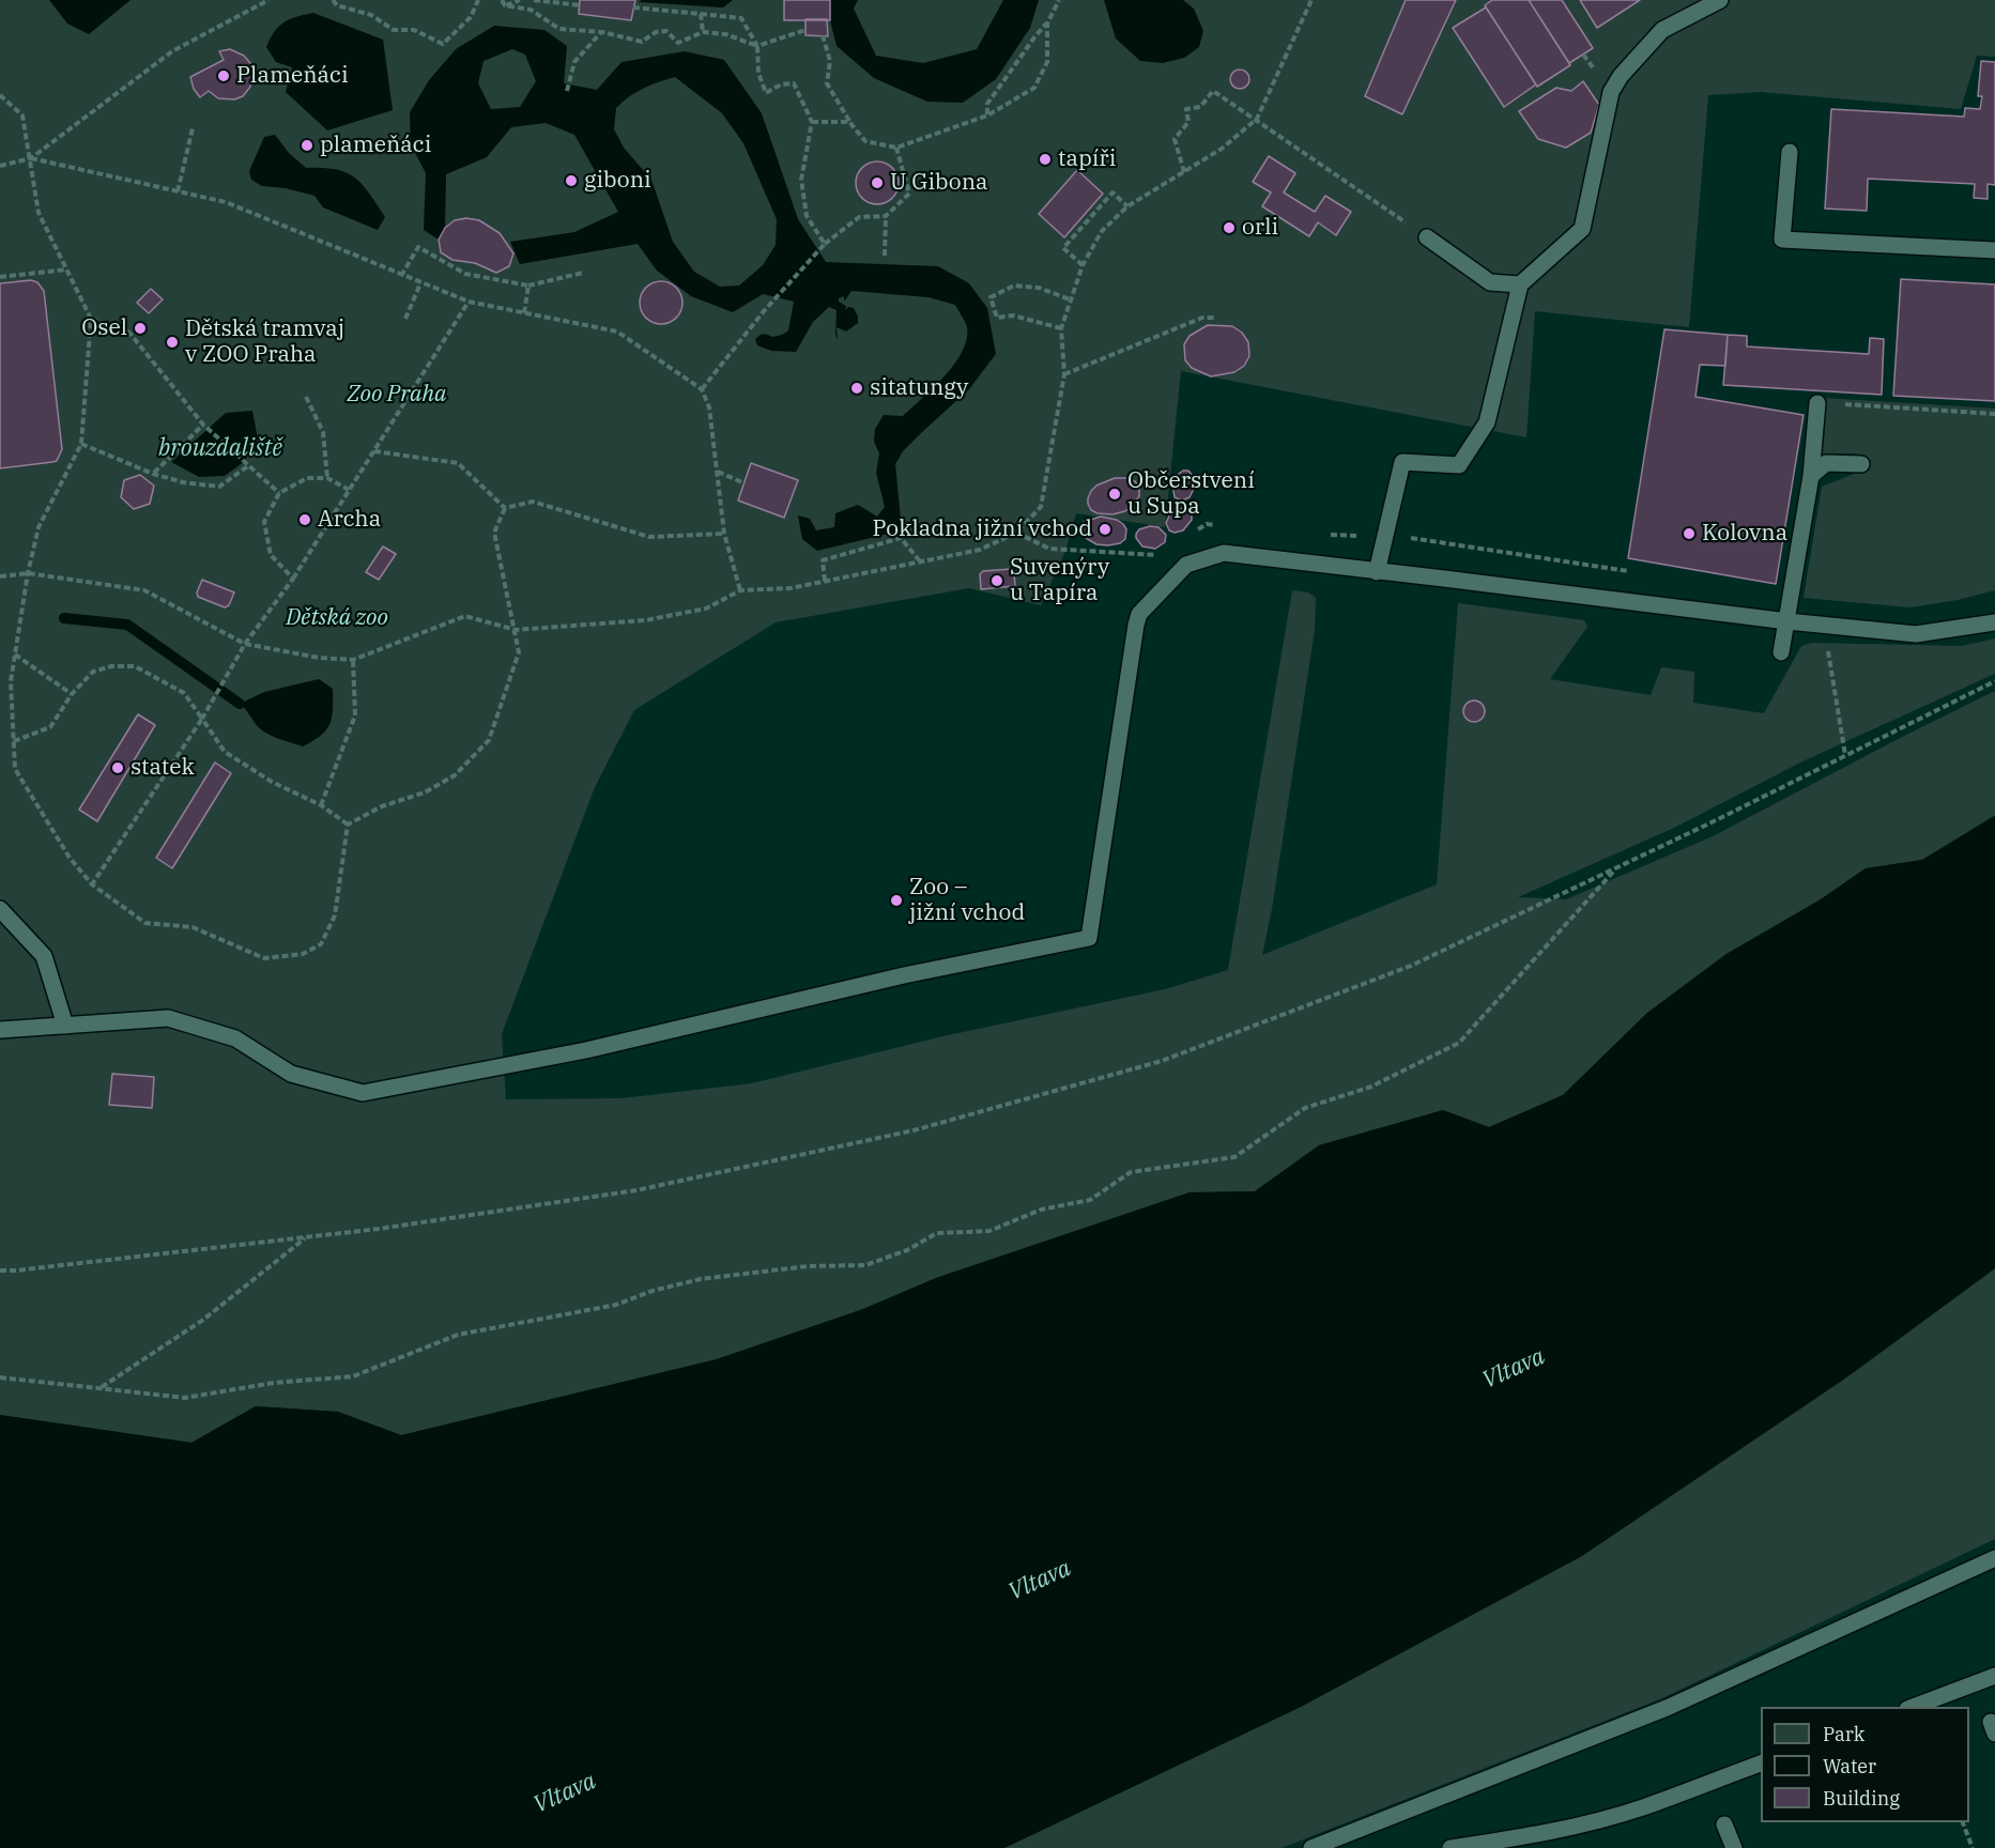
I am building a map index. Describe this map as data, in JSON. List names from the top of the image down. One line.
{"water":["brouzdaliště","Vltava"],"parks":["Zoo Praha","Dětská zoo"],"places":["Plameňáci","plameňáci","tapíři","giboni","U Gibona","orli","Osel","Dětská tramvaj v ZOO Praha","sitatungy","Občerstvení u Supa","Archa","Pokladna jižní vchod","Kolovna","Suvenýry u Tapíra","statek","Zoo – jižní vchod"],"legend":["Park","Water","Building"]}
